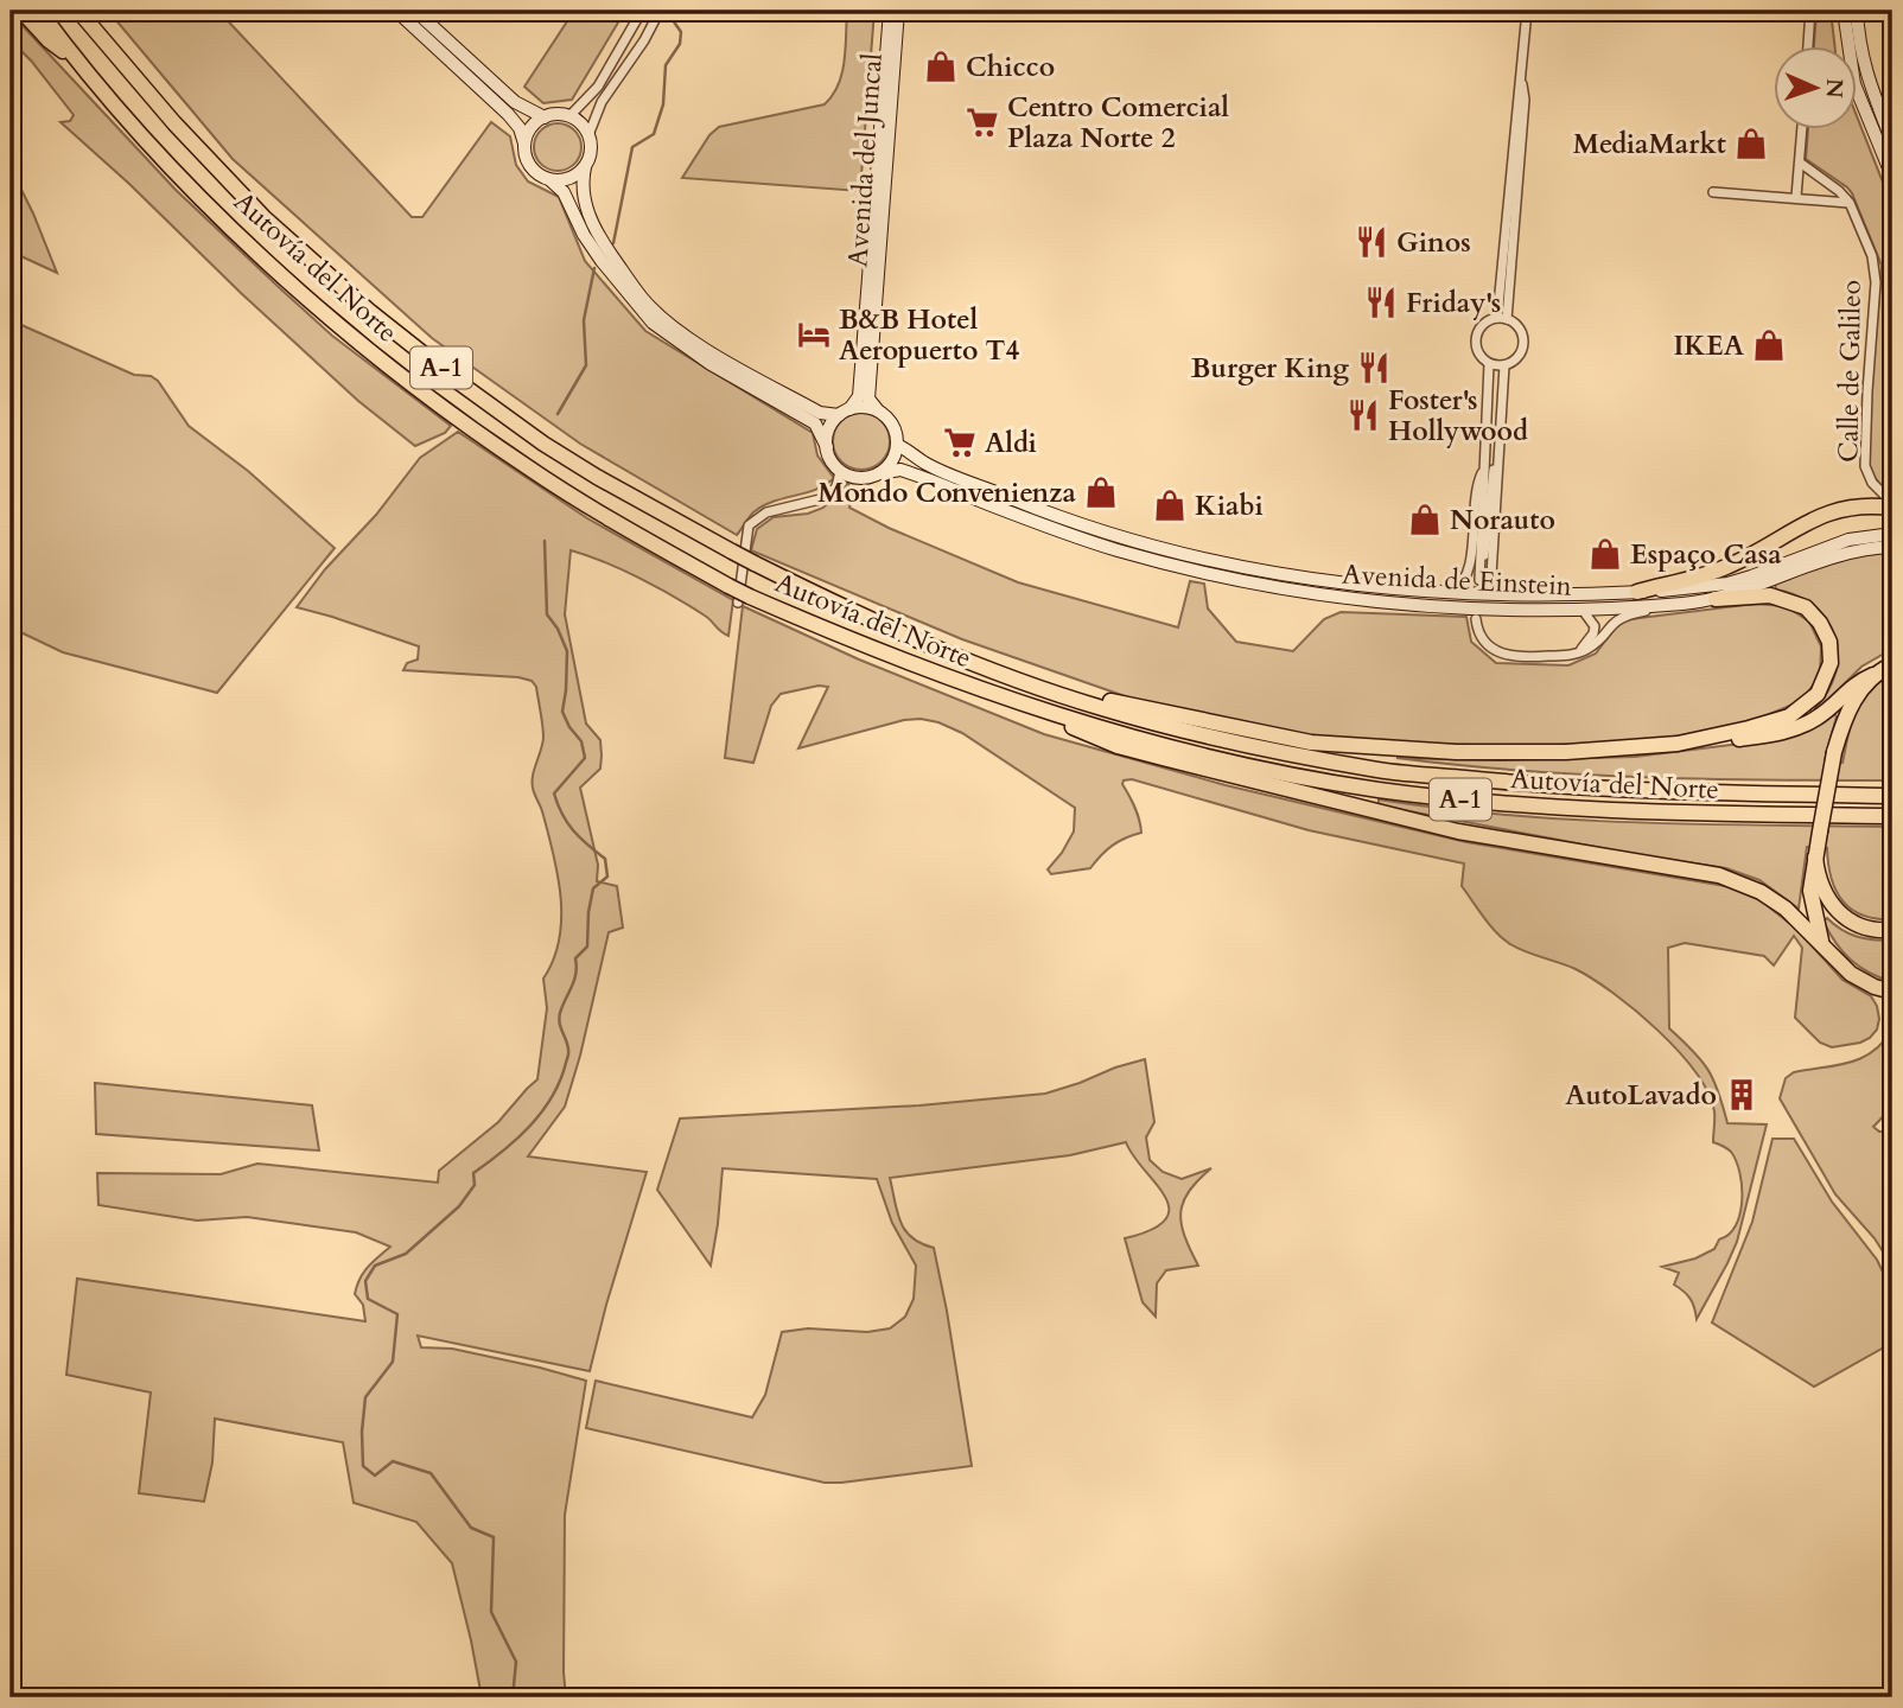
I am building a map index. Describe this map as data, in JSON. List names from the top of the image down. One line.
{"streets":{"highway":["Autovía del Norte","A-1"],"street":["Avenida del Juncal","Calle de Galileo","Avenida de Einstein"]},"crossings":[["Avenida del Juncal","Avenida de Einstein"]],"places":{"shop":["Chicco","MediaMarkt","IKEA","Mondo Convenienza","Kiabi","Norauto","Espaço Casa"],"supermarket":["Centro Comercial Plaza Norte 2","Aldi"],"restaurant":["Ginos","Friday's","Burger King","Foster's Hollywood"],"hotel":["B&B Hotel Aeropuerto T4"],"building":["AutoLavado"]},"north":"right"}
